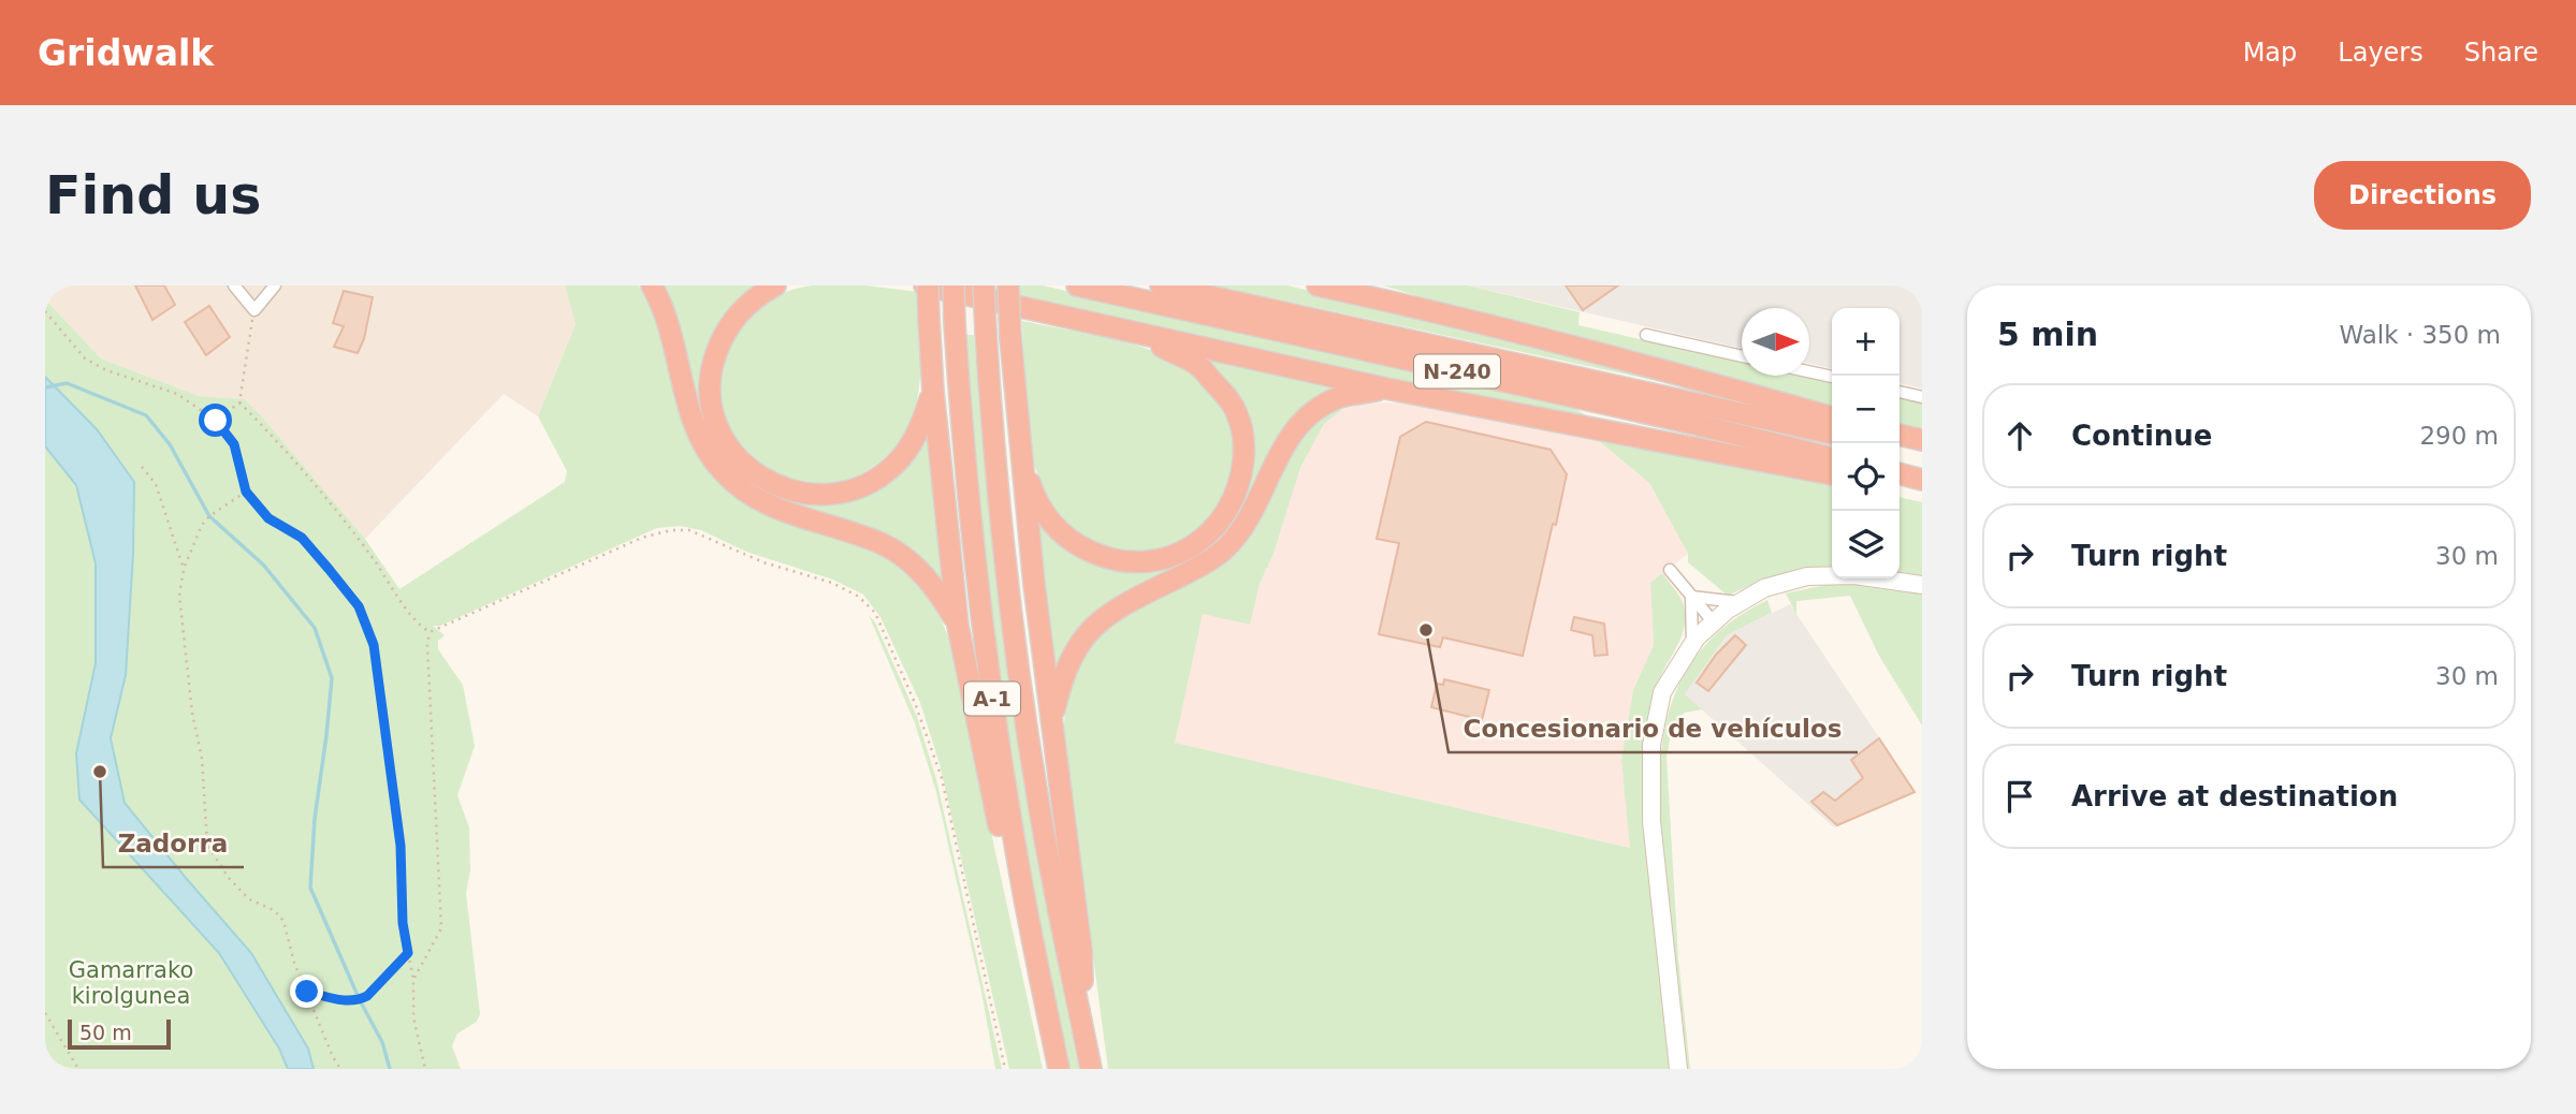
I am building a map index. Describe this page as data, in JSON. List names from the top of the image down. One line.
{"streets":{"highway":["N-240","A-1"]},"parks":["Gamarrako kirolgunea"],"places":["Concesionario de vehículos","Zadorra"],"scale_bar":"50 m","north":"right","page":{"header":"Gridwalk","nav":["Map","Layers","Share"],"buttons":"Directions","title":"Find us","heading":["5 min","Walk · 350 m"],"map_buttons":["+","−"],"list":[["Continue","290 m"],["Turn right","30 m"],["Turn right","30 m"],"Arrive at destination"],"scale":"50 m"}}
